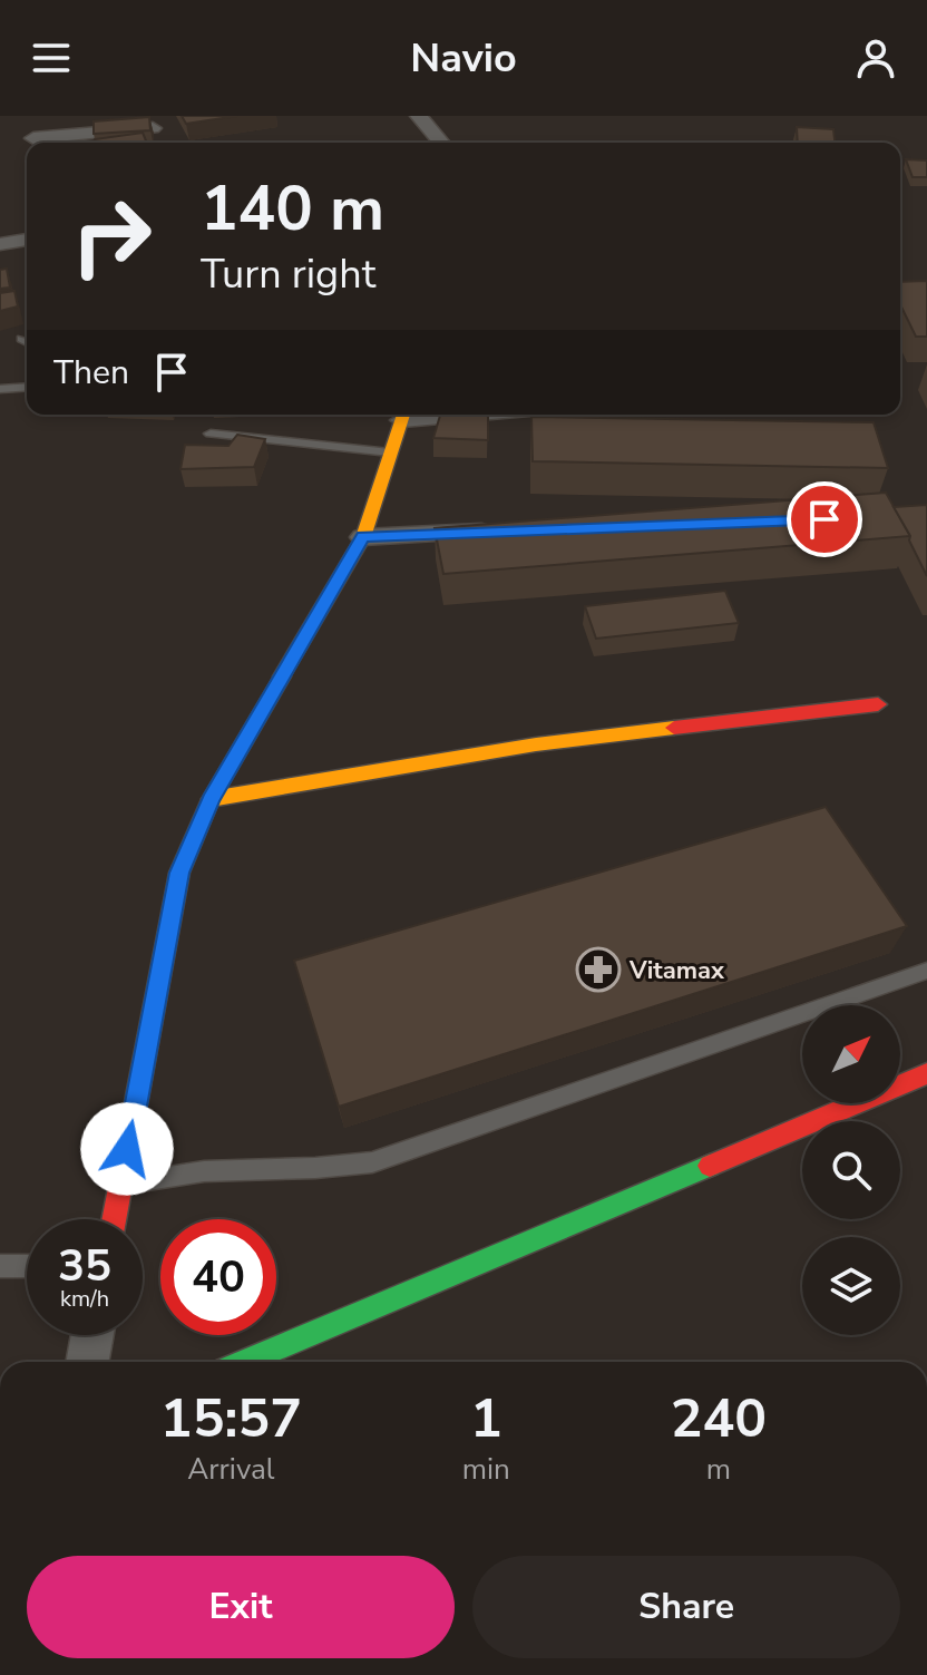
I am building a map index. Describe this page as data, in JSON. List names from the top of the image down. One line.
{"places":{"pharmacy":["Vitamax"]},"north":"top right","page":{"header":"Navio","turn":["140 m","Turn right"],"then":"Then","speed":"35 km/h","limit":"40","eta":["15:57","Arrival","1","min","240","m"],"buttons":["Exit","Share"]}}
